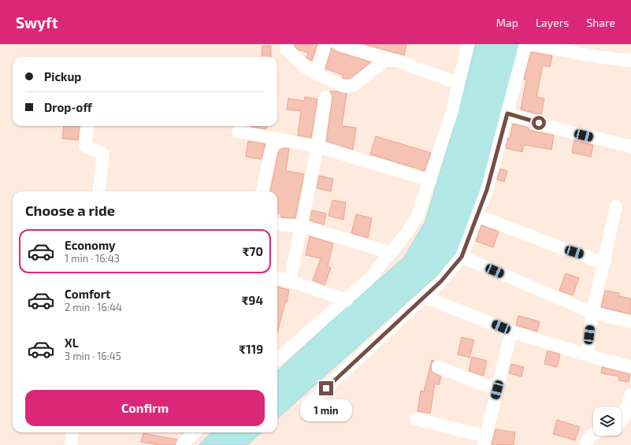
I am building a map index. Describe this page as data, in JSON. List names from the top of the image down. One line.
{"page":{"header":"Swyft","nav":["Map","Layers","Share"],"banner":["Pickup","Drop-off"],"heading":"Choose a ride","list":[{"name":"Economy","note":"1 min · 16:43","value":"₹70"},{"name":"Comfort","note":"2 min · 16:44","value":"₹94"},{"name":"XL","note":"3 min · 16:45","value":"₹119"}],"buttons":"Confirm","bubble":"1 min"}}
